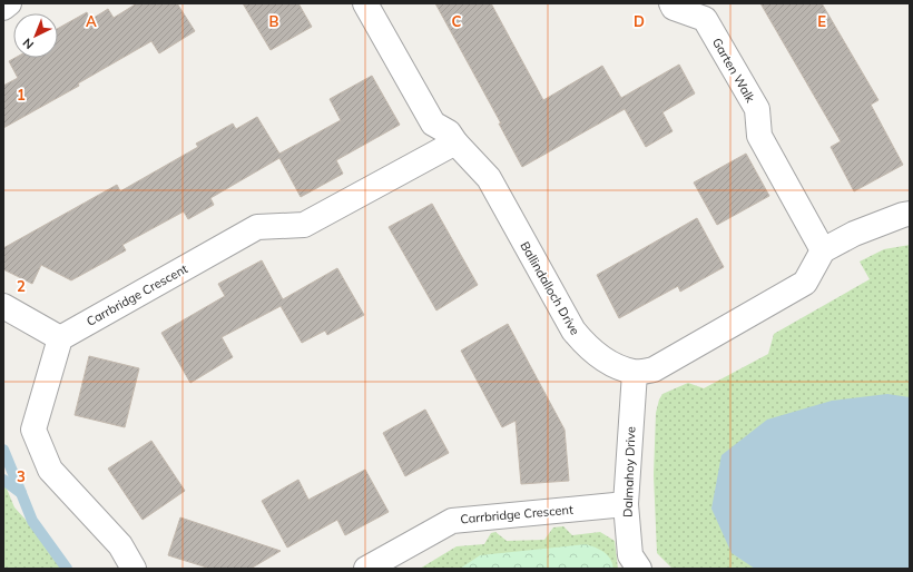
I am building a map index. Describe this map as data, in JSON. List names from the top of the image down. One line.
{"streets":{"street":["Garten Walk","Ballindalloch Drive","Carrbridge Crescent","Dalmahoy Drive"]},"crossings":[["Ballindalloch Drive","Carrbridge Crescent"],["Ballindalloch Drive","Dalmahoy Drive"],["Carrbridge Crescent","Dalmahoy Drive"]],"north":"bottom left","grid":{"columns":["A","B","C","D","E"],"rows":["1","2","3"]}}
